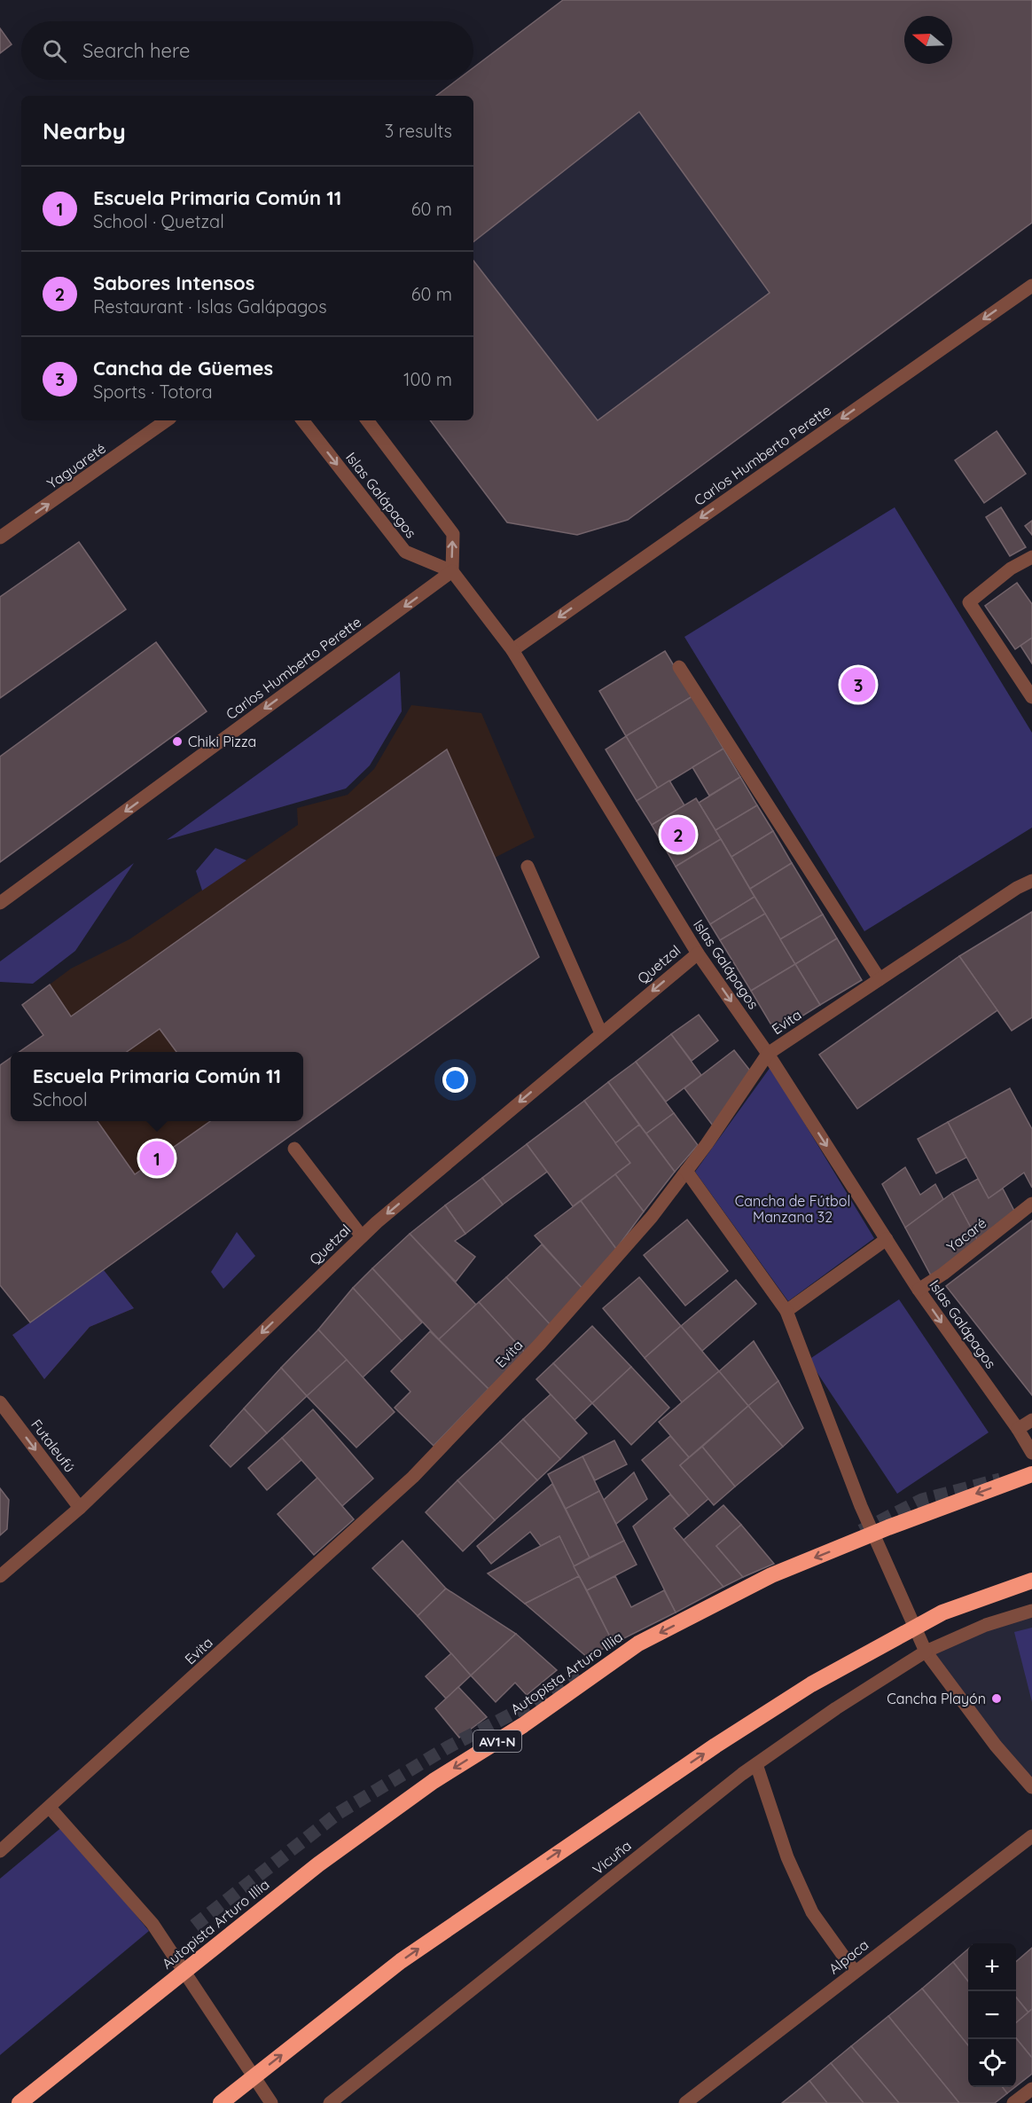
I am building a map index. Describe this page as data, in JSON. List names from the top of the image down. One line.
{"streets":{"highway":["Autopista Arturo Illia","AV1-N"],"street":["Carlos Humberto Perette","Yaguareté","Islas Galápagos","Quetzal","Evita","Yacaré","Futaleufú","Vicuña","Alpaca"]},"crossings":[["Carlos Humberto Perette","Islas Galápagos"],["Islas Galápagos","Quetzal"],["Islas Galápagos","Evita"],["Islas Galápagos","Yacaré"],["Quetzal","Futaleufú"]],"one_way":["Carlos Humberto Perette","Yaguareté","Islas Galápagos","Quetzal","Futaleufú"],"parks":["Cancha de Fútbol Manzana 32"],"places":["Chiki Pizza","Cancha Playón"],"north":"left","page":{"search":"Search here","heading":["Nearby","3 results"],"list":[{"mark":"1","name":"Escuela Primaria Común 11","note":"School · Quetzal","value":"60 m"},{"mark":"2","name":"Sabores Intensos","note":"Restaurant · Islas Galápagos","value":"60 m"},{"mark":"3","name":"Cancha de Güemes","note":"Sports · Totora","value":"100 m"}],"pins":["3","2","1"],"popup":["Escuela Primaria Común 11","School"],"map_buttons":["+","−"]}}
